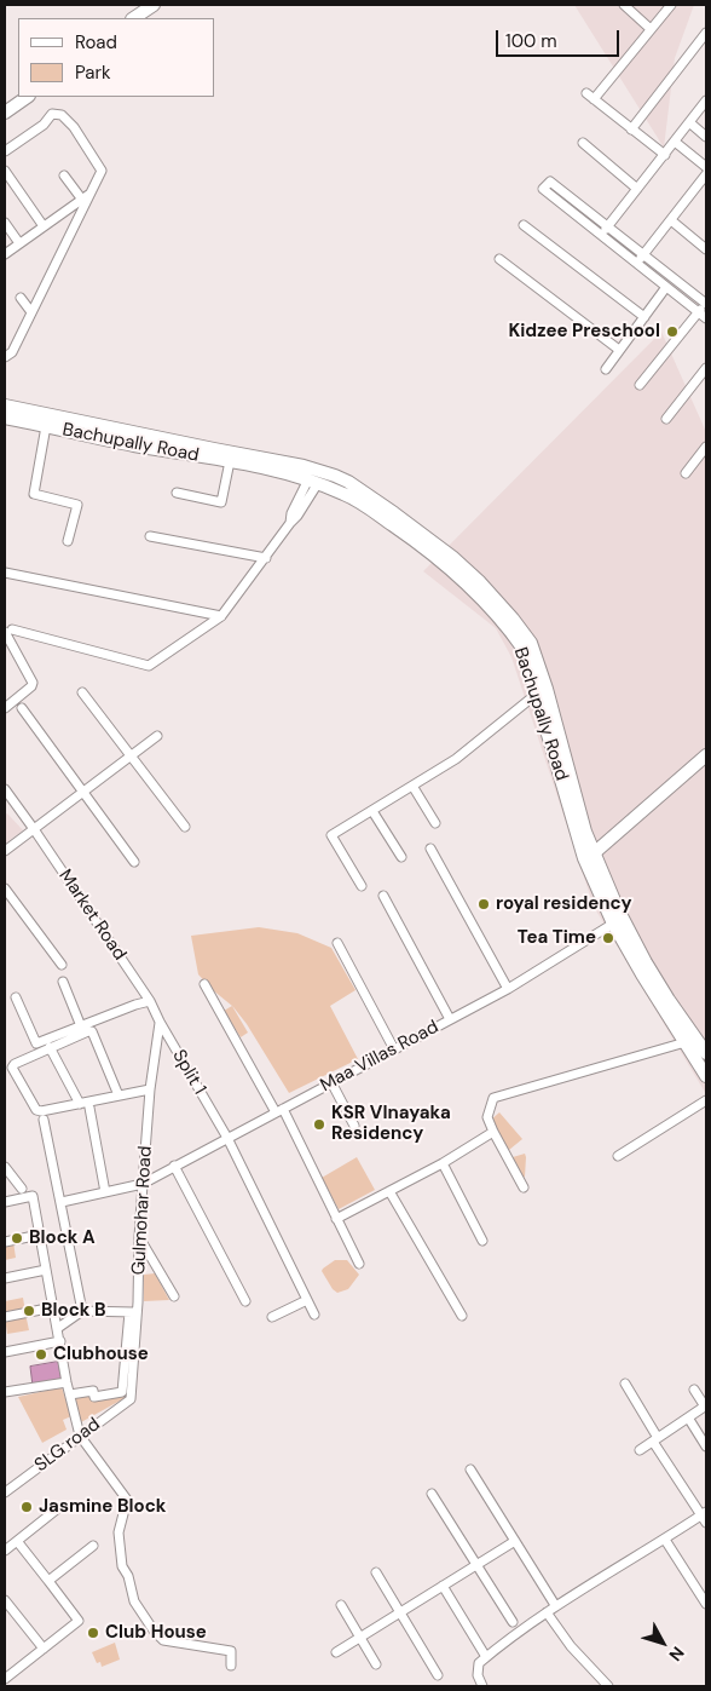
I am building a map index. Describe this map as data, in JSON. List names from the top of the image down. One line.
{"streets":{"main road":["Bachupally Road"],"street":["Market Road","Maa Villas Road","Split 1","Gulmohar Road","SLG road"]},"crossings":[["Bachupally Road","Maa Villas Road"],["Market Road","Split 1"],["Maa Villas Road","Split 1"],["Maa Villas Road","Gulmohar Road"],["Split 1","Gulmohar Road"],["Gulmohar Road","SLG road"]],"places":["Kidzee Preschool","royal residency","Tea Time","KSR VInayaka Residency","Block A","Block B","Clubhouse","Jasmine Block","Club House"],"legend":["Road","Park"],"scale_bar":"100 m","north":"bottom right"}
